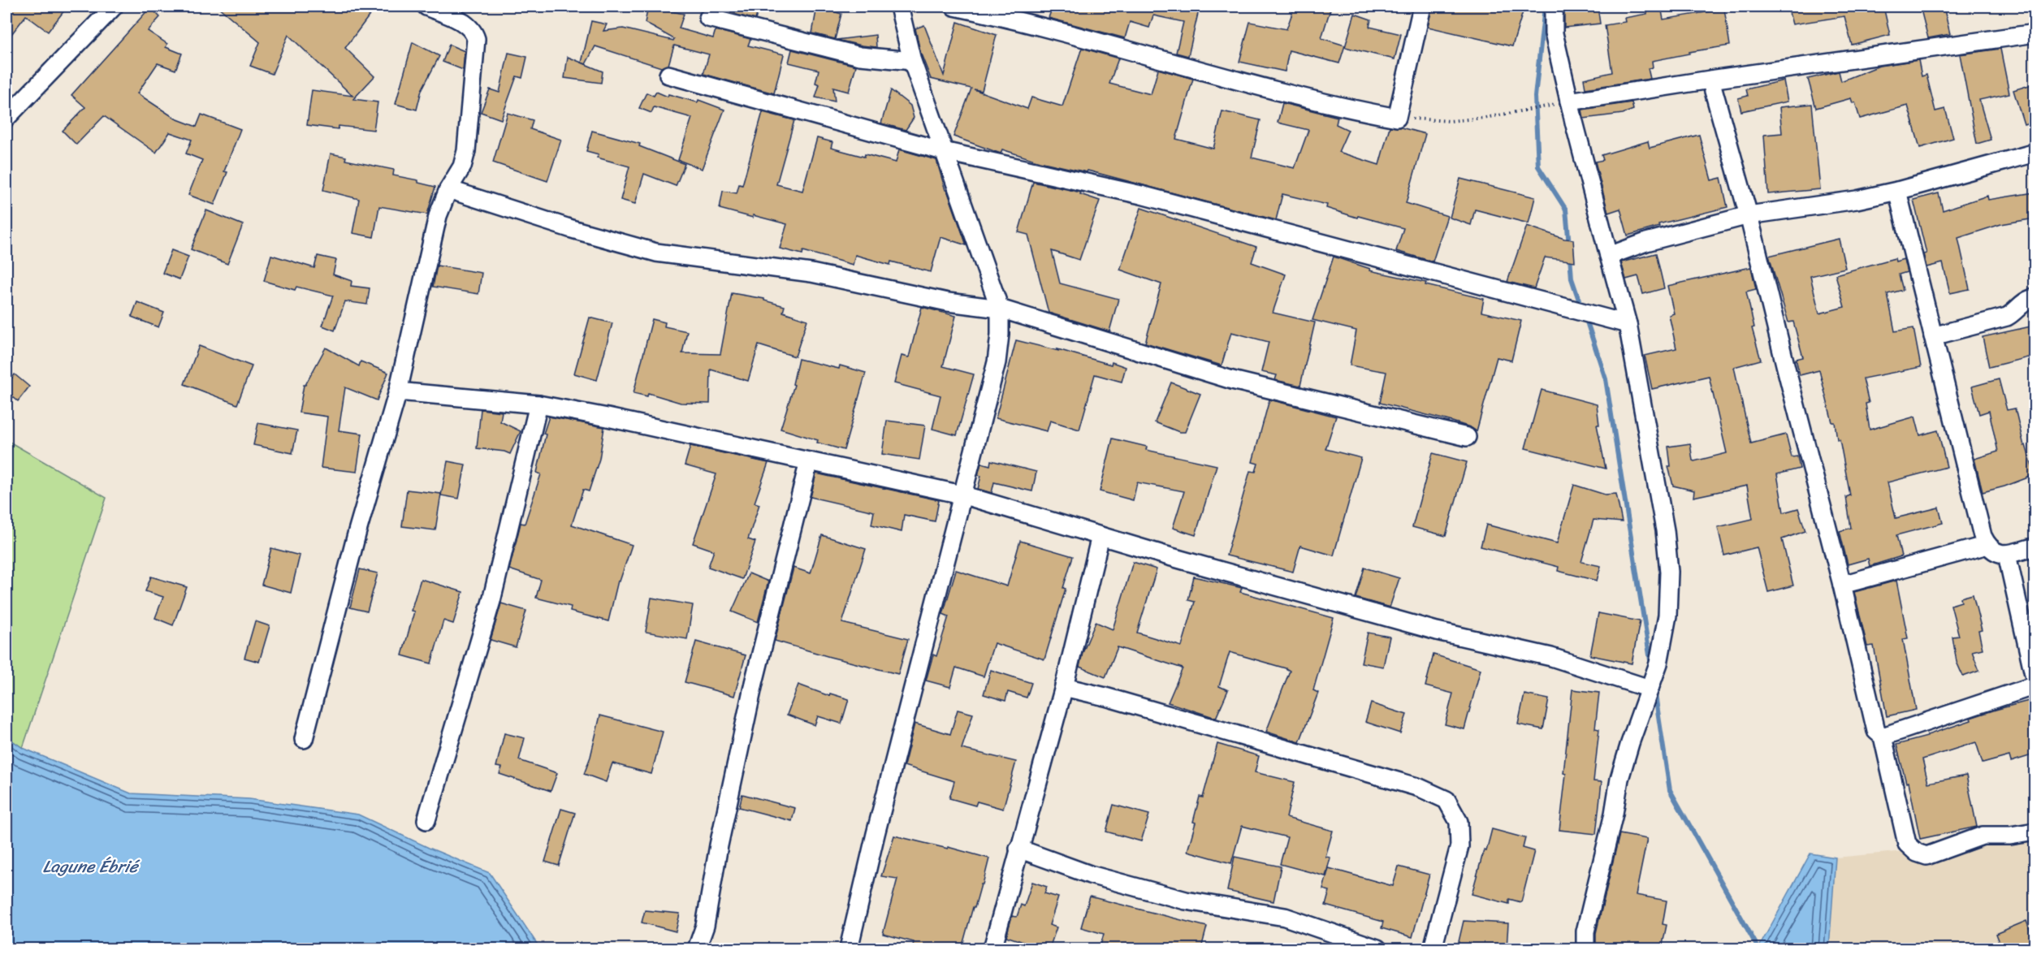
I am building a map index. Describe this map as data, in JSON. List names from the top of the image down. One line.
{"water":["Lagune Ébrié"]}
